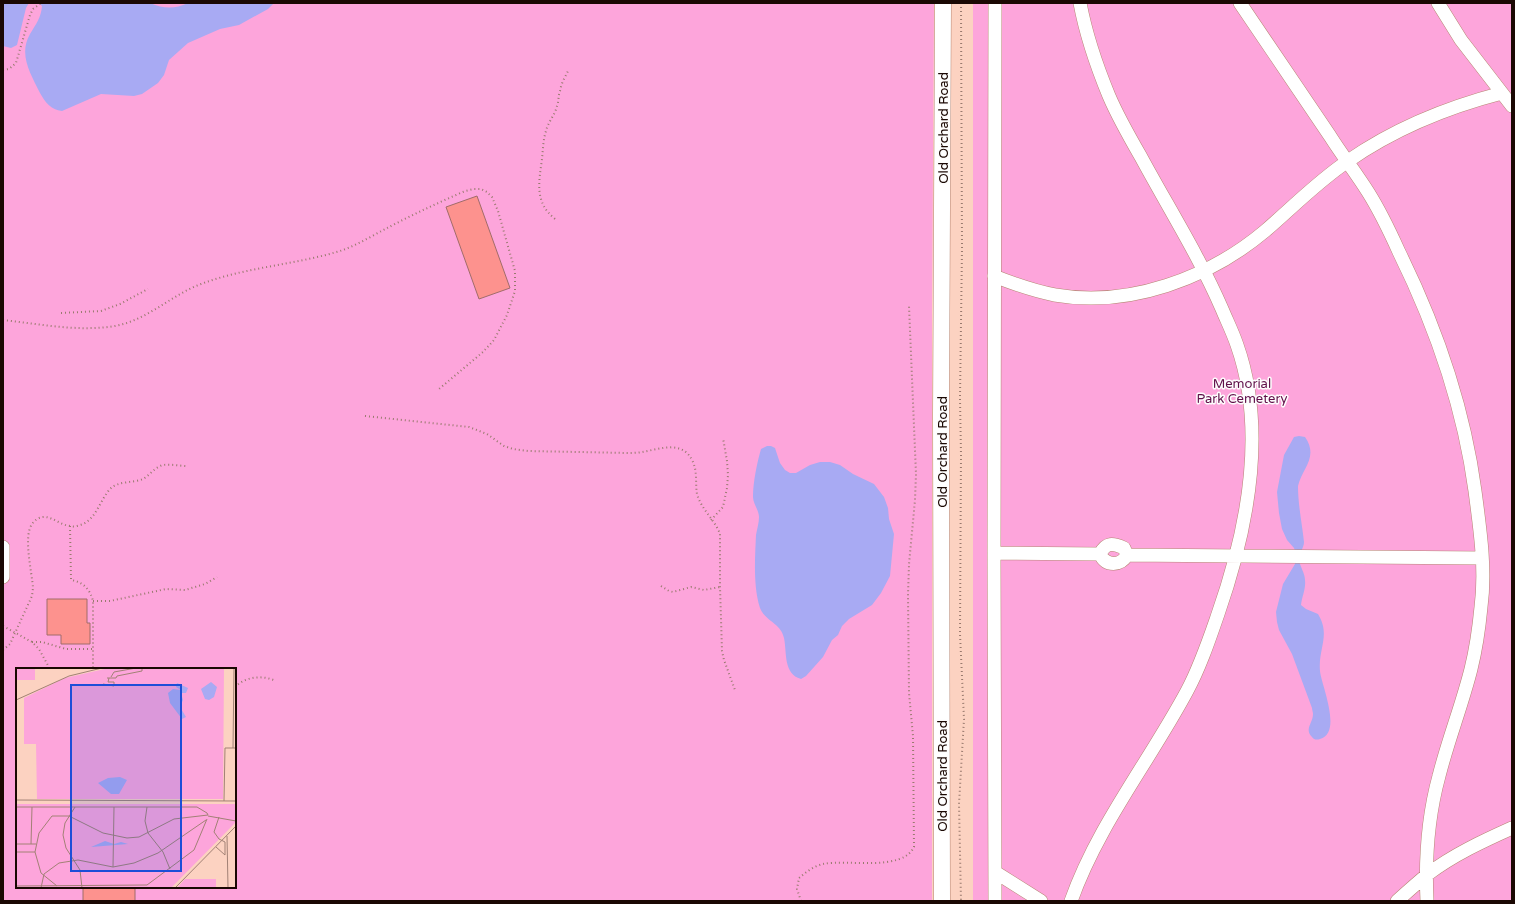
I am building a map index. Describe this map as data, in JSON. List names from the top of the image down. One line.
{"streets":{"main road":["Old Orchard Road"]},"parks":["Memorial Park Cemetery"]}
